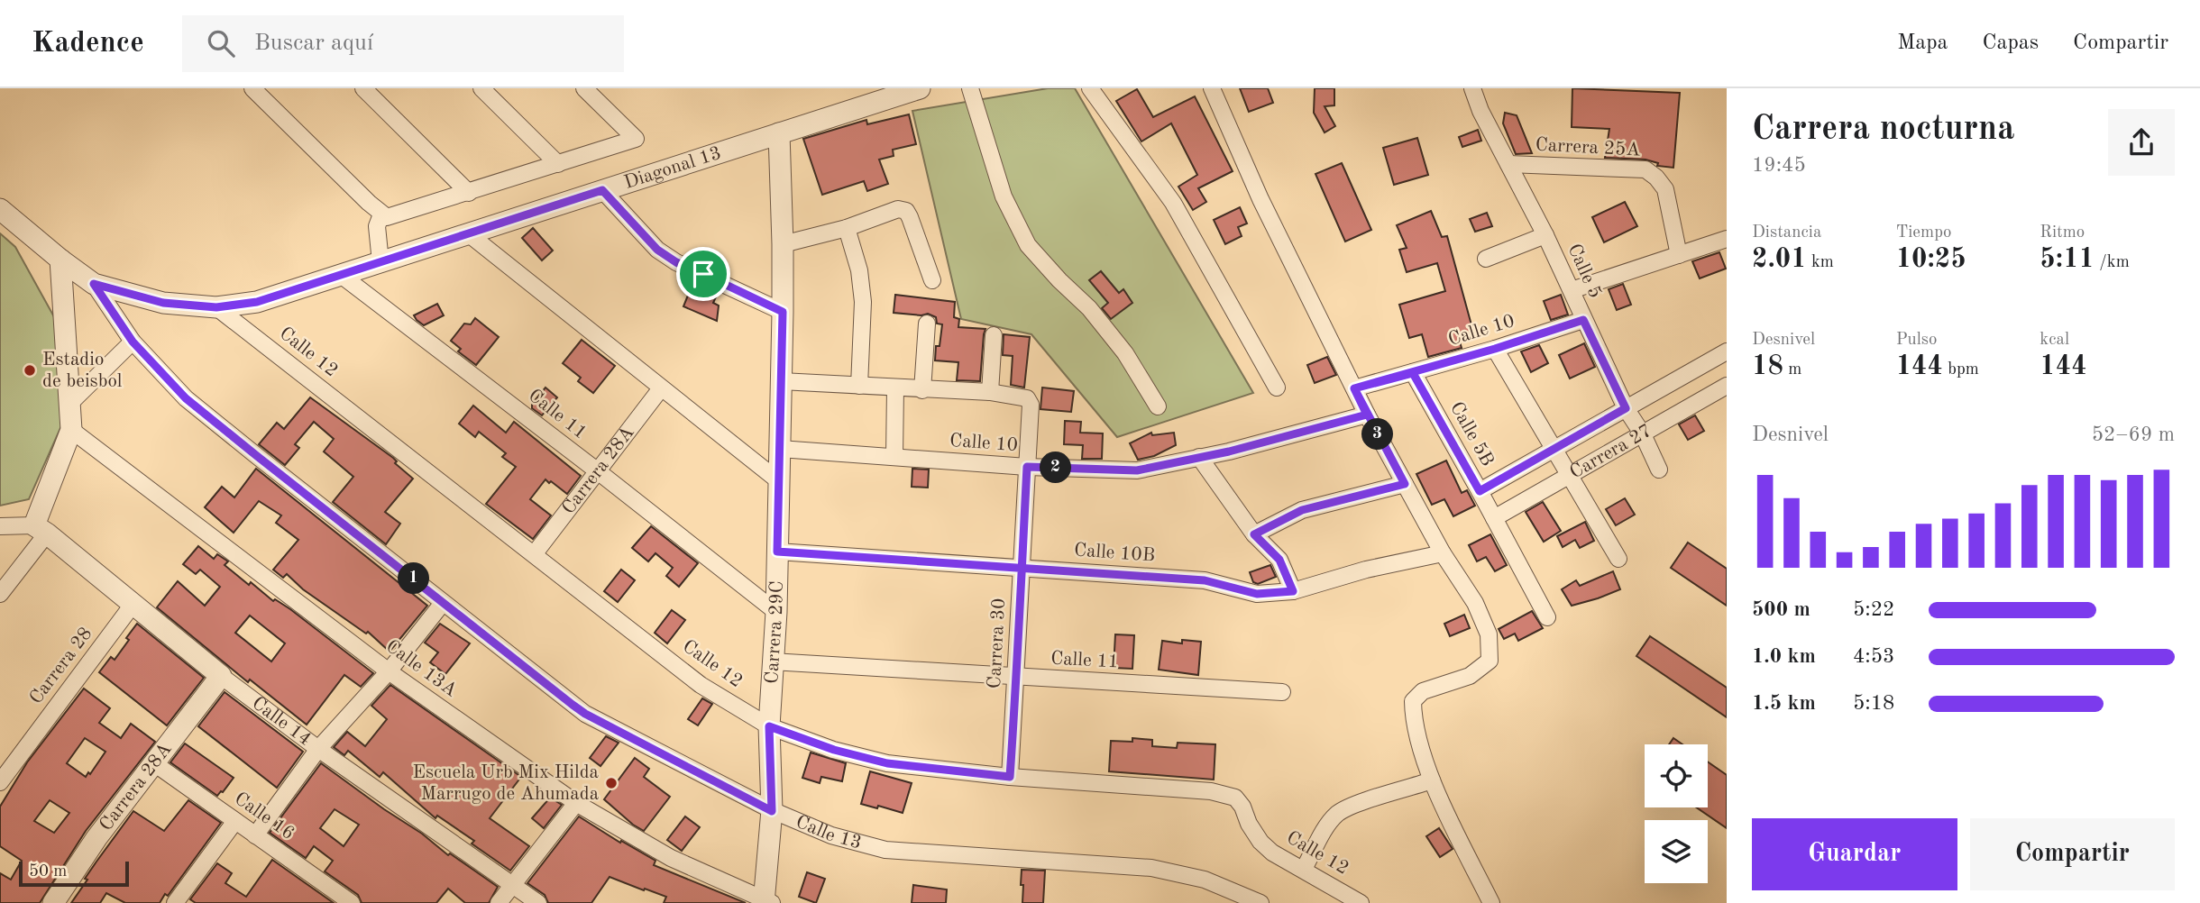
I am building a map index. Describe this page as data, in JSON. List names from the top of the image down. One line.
{"streets":{"street":["Carrera 25A","Diagonal 13","Calle 5","Calle 10","Calle 12","Calle 11","Calle 5B","Carrera 27","Carrera 28A","Calle 10B","Carrera 29C","Carrera 30","Carrera 28","Calle 13A","Calle 14","Calle 16","Calle 13"]},"crossings":[["Carrera 25A","Calle 5"],["Diagonal 13","Calle 12"],["Diagonal 13","Calle 11"],["Diagonal 13","Carrera 29C"],["Diagonal 13","Calle 13"],["Calle 5","Calle 10"],["Calle 5","Carrera 27"],["Calle 10","Calle 5B"],["Calle 10","Carrera 29C"],["Calle 10","Carrera 30"],["Calle 12","Carrera 28A"],["Calle 12","Carrera 29C"],["Calle 12","Carrera 30"],["Calle 11","Carrera 28A"],["Calle 11","Carrera 29C"],["Calle 11","Carrera 30"],["Calle 5B","Carrera 27"],["Carrera 28A","Calle 14"],["Carrera 28A","Calle 16"],["Calle 10B","Carrera 29C"],["Calle 10B","Carrera 30"],["Carrera 29C","Calle 13A"],["Carrera 29C","Calle 13"],["Carrera 28","Calle 14"]],"places":["Estadio de beisbol","Escuela Urb Mix Hilda Marrugo de Ahumada"],"scale_bar":"50 m","page":{"header":"Kadence","search":"Buscar aquí","nav":["Mapa","Capas","Compartir"],"heading":["Carrera nocturna","19:45"],"stats":[["Distancia","2.01 km"],["Tiempo","10:25"],["Ritmo","5:11 /km"],["Desnivel","18 m"],["Pulso","144 bpm"],["kcal","144"]],"chart":["Desnivel","52–69 m"],"pins":["3","2","1"],"list":[{"name":"500 m","note":"5:22"},{"name":"1.0 km","note":"4:53"},{"name":"1.5 km","note":"5:18"}],"buttons":["Guardar","Compartir"],"scale":"50 m"}}
